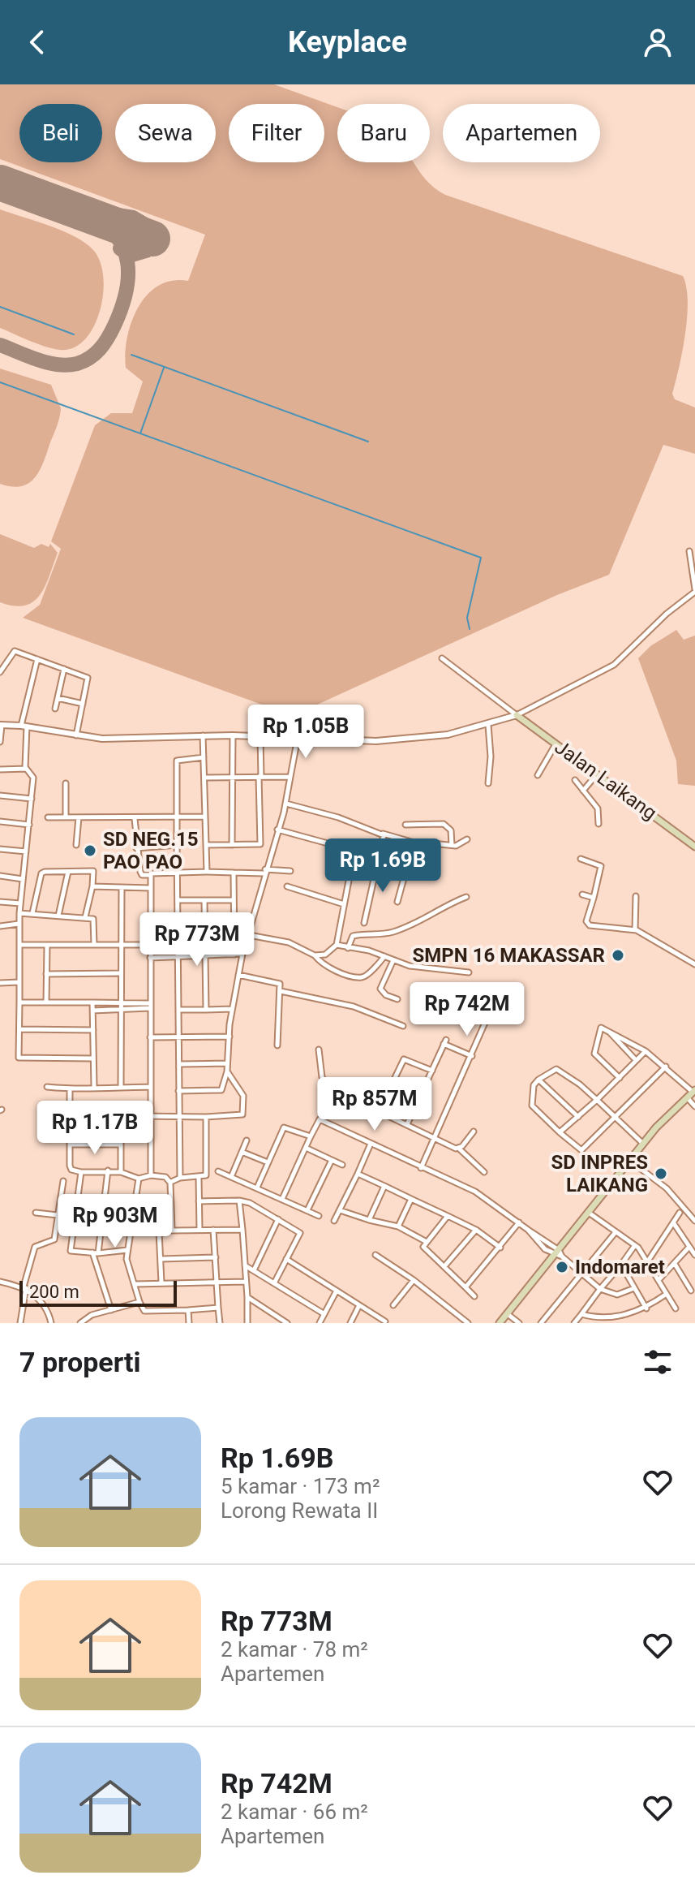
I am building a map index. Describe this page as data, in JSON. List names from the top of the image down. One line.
{"streets":{"main road":["Jalan Laikang"]},"places":["SD NEG.15 PAO PAO","SMPN 16 MAKASSAR","SD INPRES LAIKANG","Indomaret"],"scale_bar":"200 m","page":{"header":"Keyplace","chip":["Beli","Sewa","Filter","Baru","Apartemen"],"price":["Rp 1.05B","Rp 1.69B","Rp 773M","Rp 742M","Rp 857M","Rp 1.17B","Rp 903M"],"scale":"200 m","heading":"7 properti","list":[{"name":"Rp 1.69B","note":"5 kamar · 173 m² · Lorong Rewata II"},{"name":"Rp 773M","note":"2 kamar · 78 m² · Apartemen"},{"name":"Rp 742M","note":"2 kamar · 66 m² · Apartemen"}]}}
